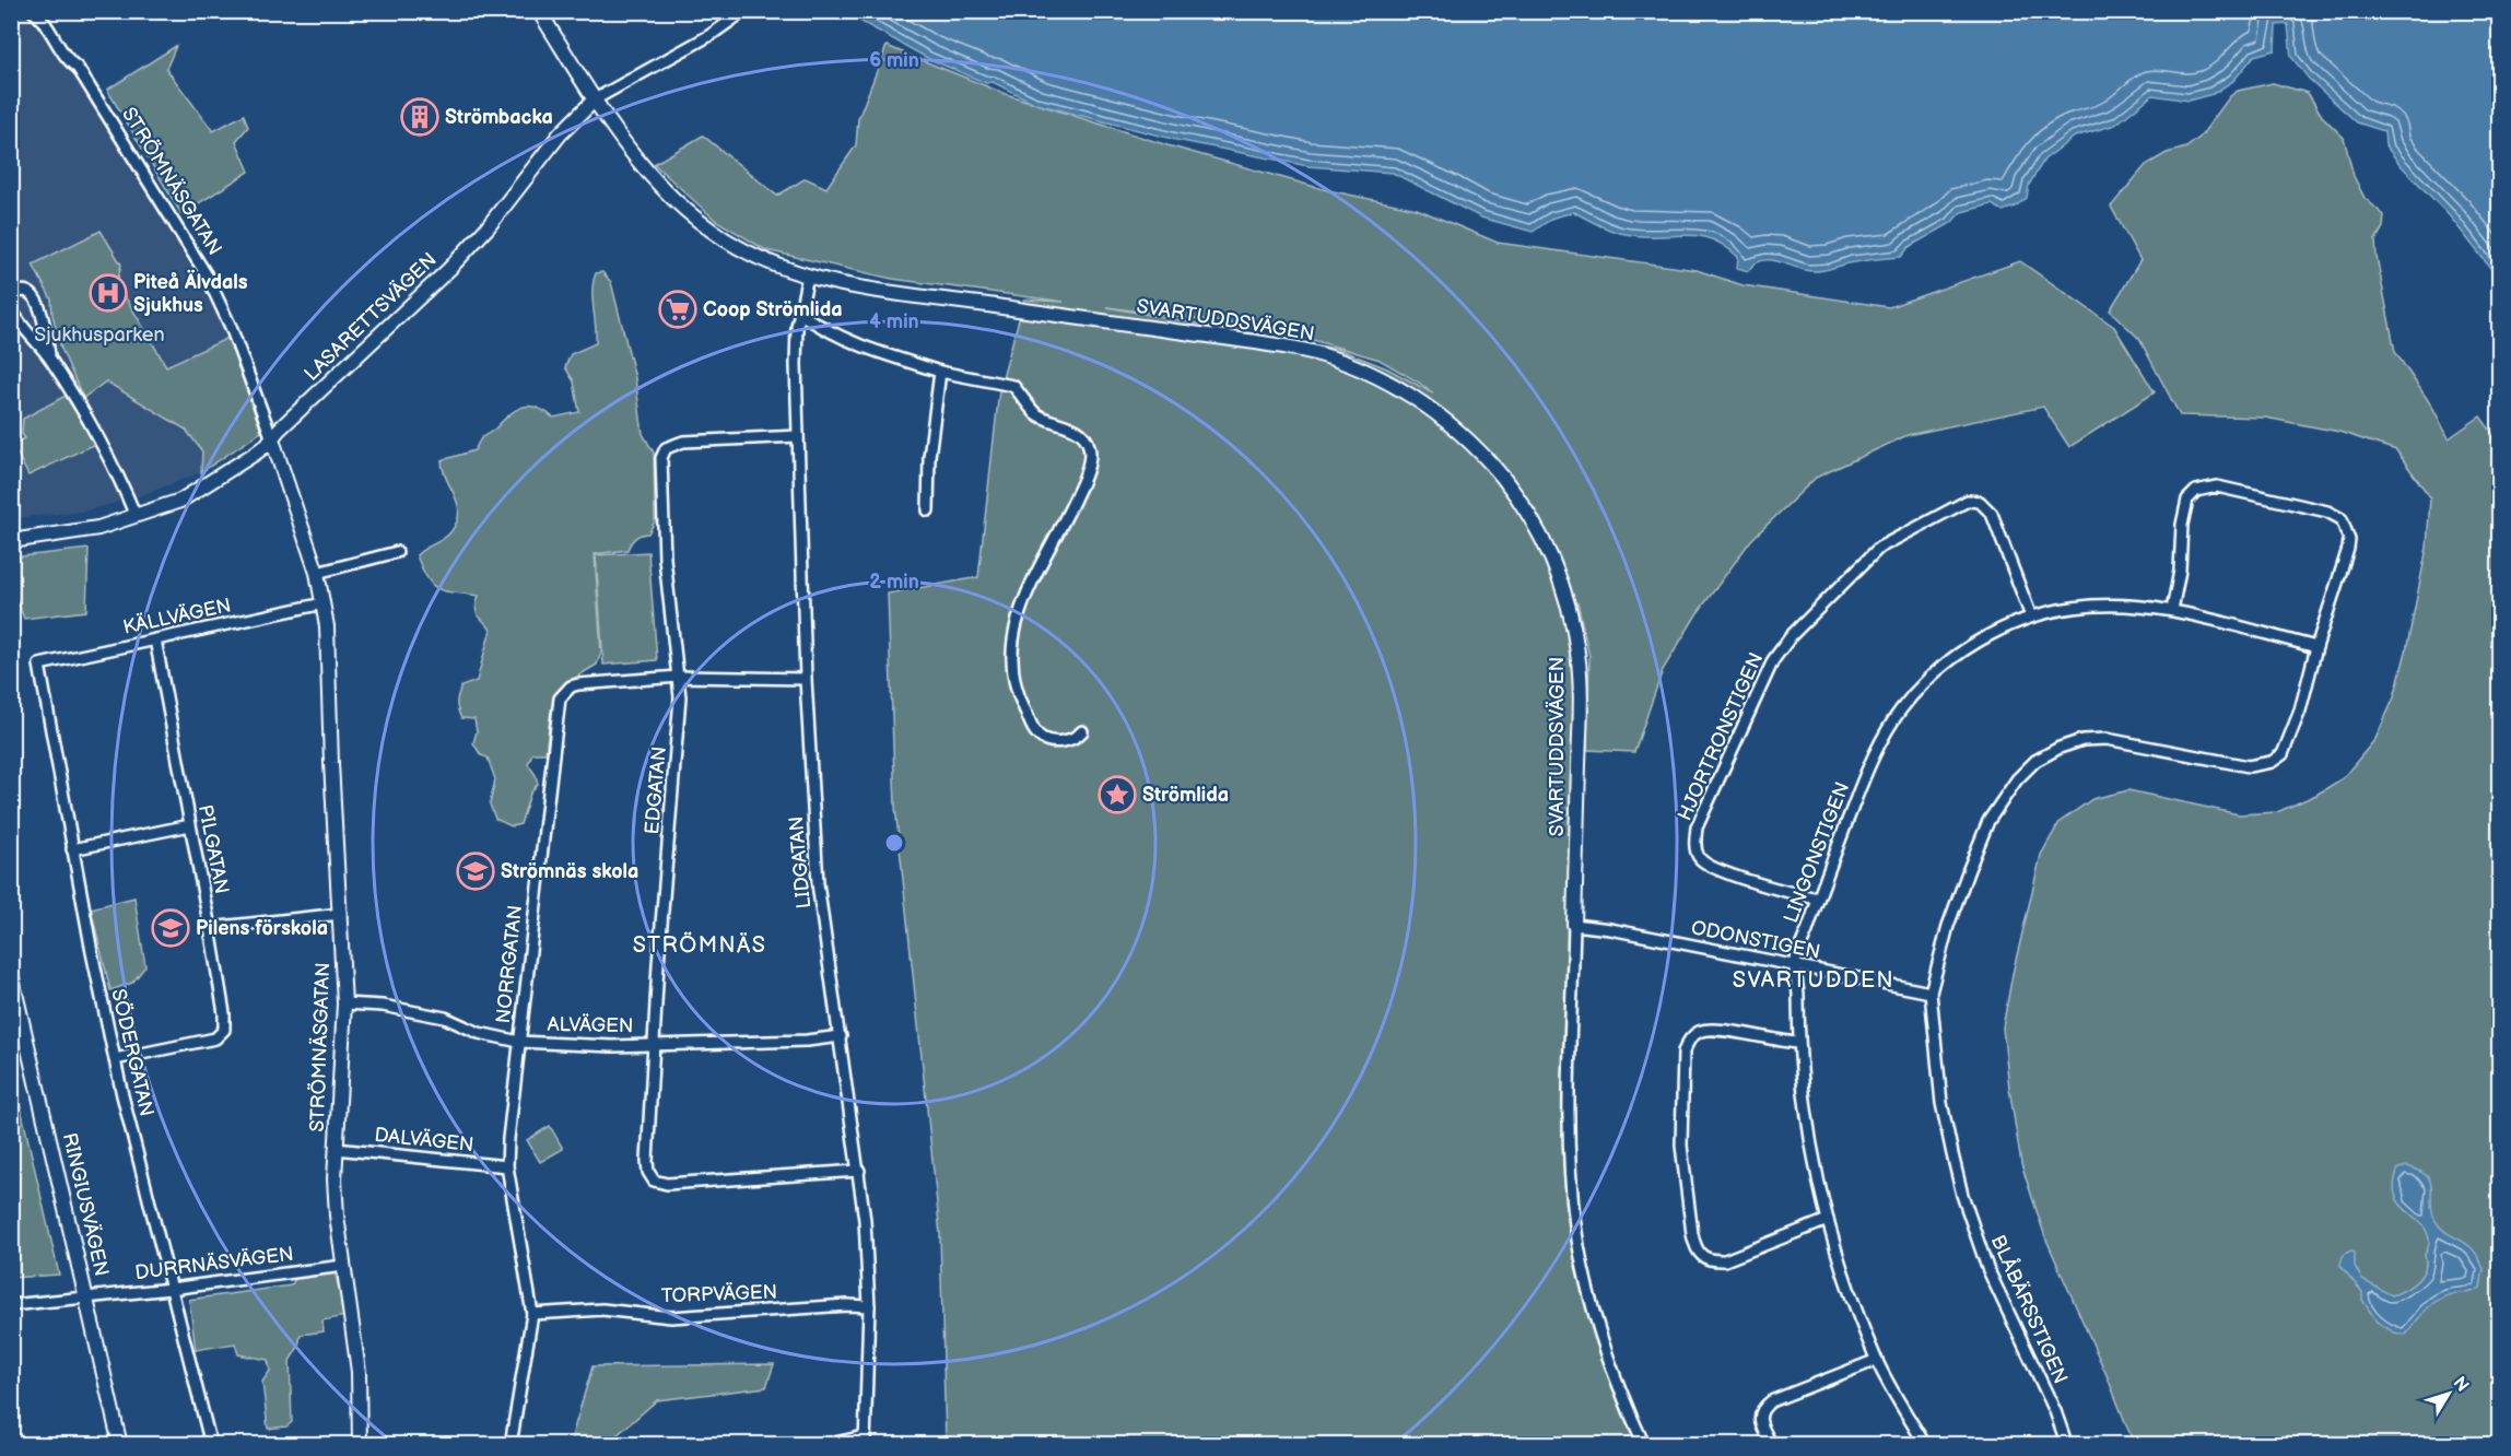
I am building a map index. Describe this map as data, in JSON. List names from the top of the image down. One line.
{"streets":{"street":["STRÖMNÄSGATAN","LASARETTSVÄGEN","SVARTUDDSVÄGEN","KÄLLVÄGEN","HJORTRONSTIGEN","EDGATAN","PILGATAN","LINGONSTIGEN","LIDGATAN","ODONSTIGEN","NORRGATAN","ALVÄGEN","SÖDERGATAN","DALVÄGEN","RINGIUSVÄGEN","DURRNÄSVÄGEN","TORPVÄGEN","BLÅBÄRSSTIGEN"]},"crossings":[["STRÖMNÄSGATAN","LASARETTSVÄGEN"],["STRÖMNÄSGATAN","KÄLLVÄGEN"],["STRÖMNÄSGATAN","ALVÄGEN"],["STRÖMNÄSGATAN","DALVÄGEN"],["STRÖMNÄSGATAN","DURRNÄSVÄGEN"],["LASARETTSVÄGEN","SVARTUDDSVÄGEN"],["SVARTUDDSVÄGEN","LIDGATAN"],["SVARTUDDSVÄGEN","ODONSTIGEN"],["KÄLLVÄGEN","PILGATAN"],["KÄLLVÄGEN","SÖDERGATAN"],["HJORTRONSTIGEN","LINGONSTIGEN"],["EDGATAN","LIDGATAN"],["EDGATAN","NORRGATAN"],["EDGATAN","ALVÄGEN"],["PILGATAN","SÖDERGATAN"],["LINGONSTIGEN","ODONSTIGEN"],["LINGONSTIGEN","BLÅBÄRSSTIGEN"],["LIDGATAN","NORRGATAN"],["LIDGATAN","ALVÄGEN"],["LIDGATAN","TORPVÄGEN"],["ODONSTIGEN","BLÅBÄRSSTIGEN"],["NORRGATAN","ALVÄGEN"],["NORRGATAN","DALVÄGEN"],["NORRGATAN","TORPVÄGEN"],["SÖDERGATAN","DURRNÄSVÄGEN"],["RINGIUSVÄGEN","DURRNÄSVÄGEN"]],"districts":["STRÖMNÄS","SVARTUDDEN"],"parks":["Sjukhusparken"],"places":{"building":["Strömbacka"],"hospital":["Piteå Älvdals Sjukhus"],"supermarket":["Coop Strömlida"],"place":["Strömlida"],"school or university":["Strömnäs skola","Pilens förskola"]},"north":"top right","rings":["6 min","4 min","2 min"]}
